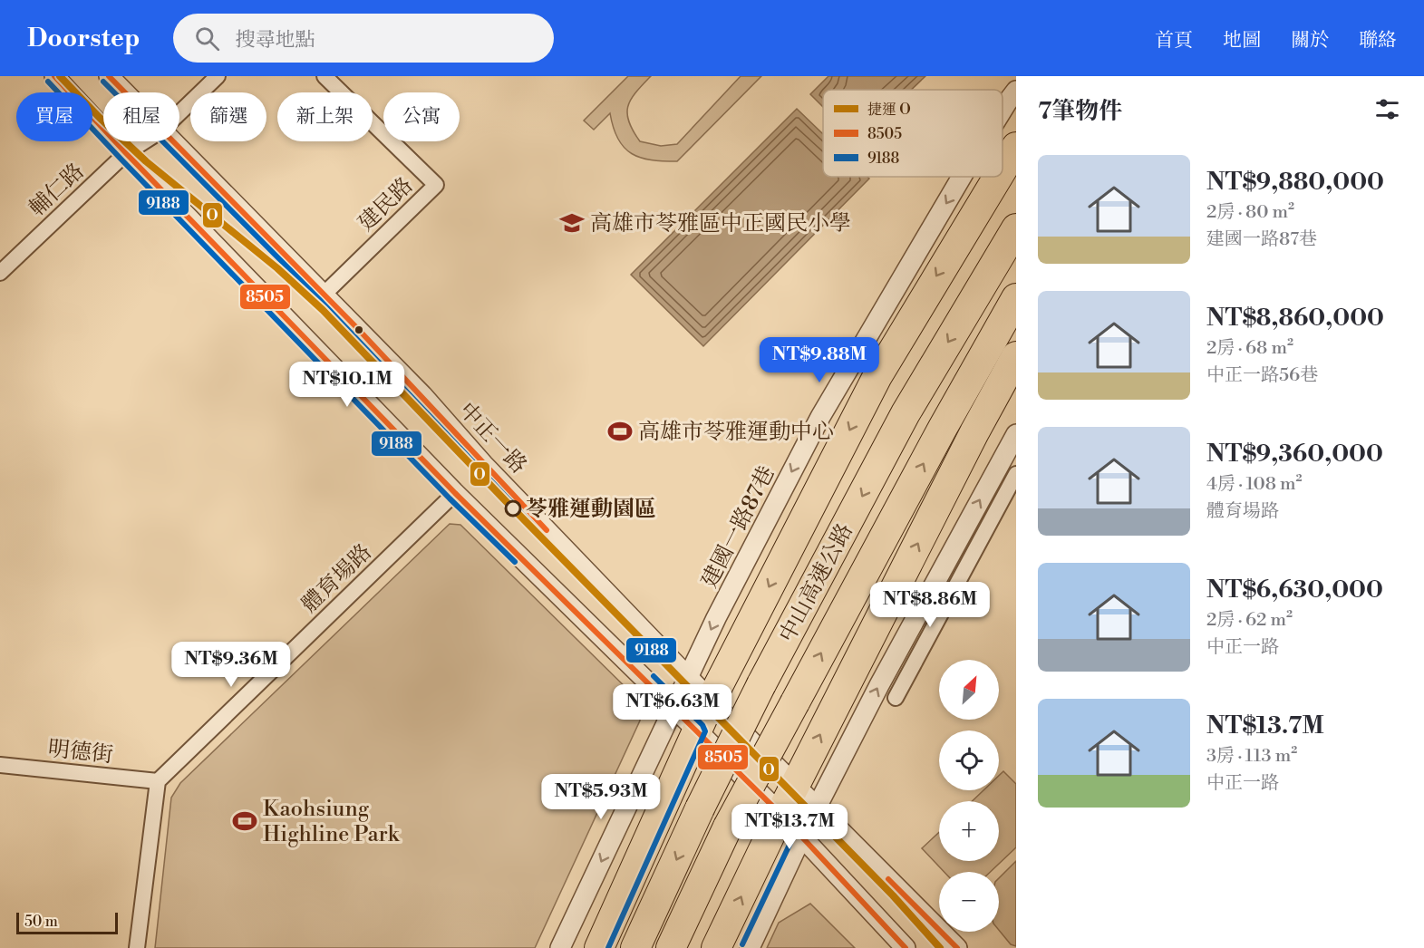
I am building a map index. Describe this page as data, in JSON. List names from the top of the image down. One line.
{"streets":{"highway":["中山高速公路"],"street":["輔仁路","建民路","中正一路","建國一路87巷","體育場路","明德街"]},"crossings":[["建民路","中正一路"],["中正一路","建國一路87巷"],["體育場路","明德街"]],"one_way":["建國一路87巷"],"places":{"school or university":["高雄市苓雅區中正國民小學"],"sports":["高雄市苓雅運動中心","Kaohsiung Highline Park"],"other":["苓雅運動園區"]},"lines":["metro line O","transit line 8505","transit line 9188"],"legend":["捷運 O","8505","9188"],"scale_bar":"50 m","north":"top right","page":{"header":"Doorstep","search":"搜尋地點","nav":["首頁","地圖","關於","聯絡"],"heading":"7筆物件","chip":["買屋","租屋","篩選","新上架","公寓"],"list":[{"name":"NT$9,880,000","note":"2房 · 80 m² · 建國一路87巷"},{"name":"NT$8,860,000","note":"2房 · 68 m² · 中正一路56巷"},{"name":"NT$9,360,000","note":"4房 · 108 m² · 體育場路"},{"name":"NT$6,630,000","note":"2房 · 62 m² · 中正一路"},{"name":"NT$13.7M","note":"3房 · 113 m² · 中正一路"}],"price":["NT$9.88M","NT$10.1M","NT$8.86M","NT$9.36M","NT$6.63M","NT$5.93M","NT$13.7M"],"map_buttons":["+","−"],"scale":"50 m"}}
